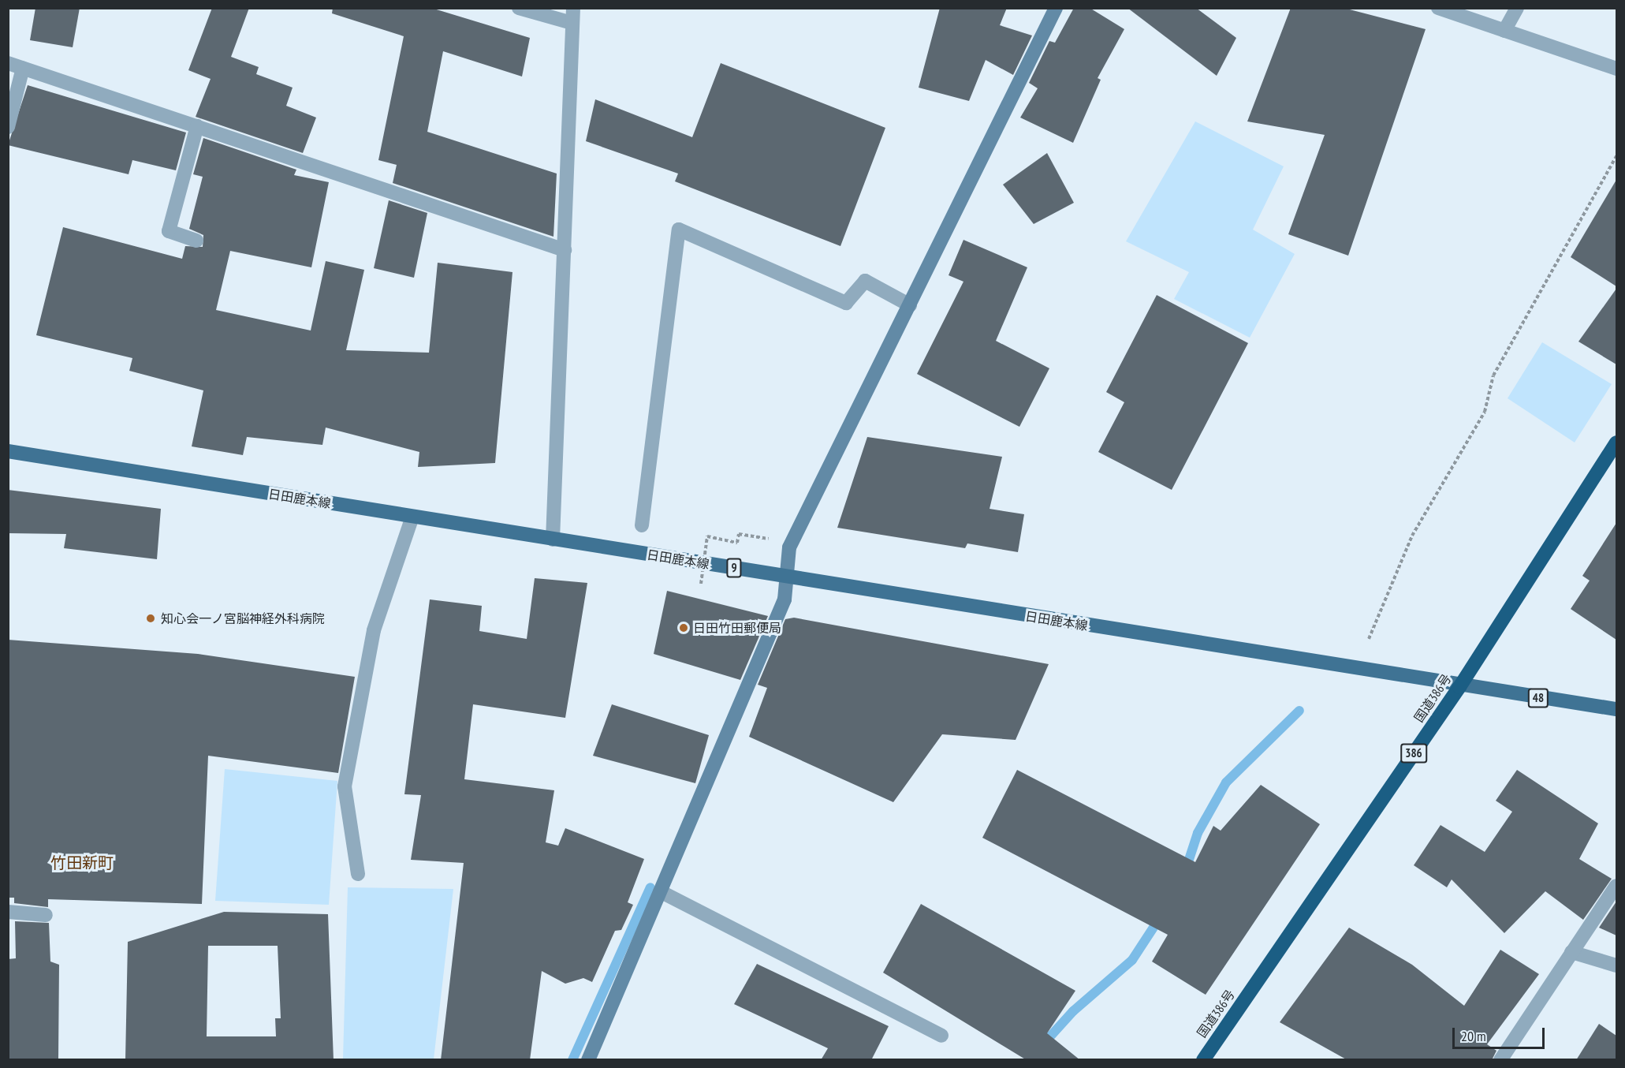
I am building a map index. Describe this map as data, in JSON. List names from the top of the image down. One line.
{"streets":{"highway":["国道386号","386"],"main road":["日田鹿本線","9","48"]},"crossings":[["日田鹿本線","国道386号"],["日田鹿本線","48"],["国道386号","48"]],"districts":["竹田新町"],"places":["知心会一ノ宮脳神経外科病院","日田竹田郵便局"],"scale_bar":"20 m"}
